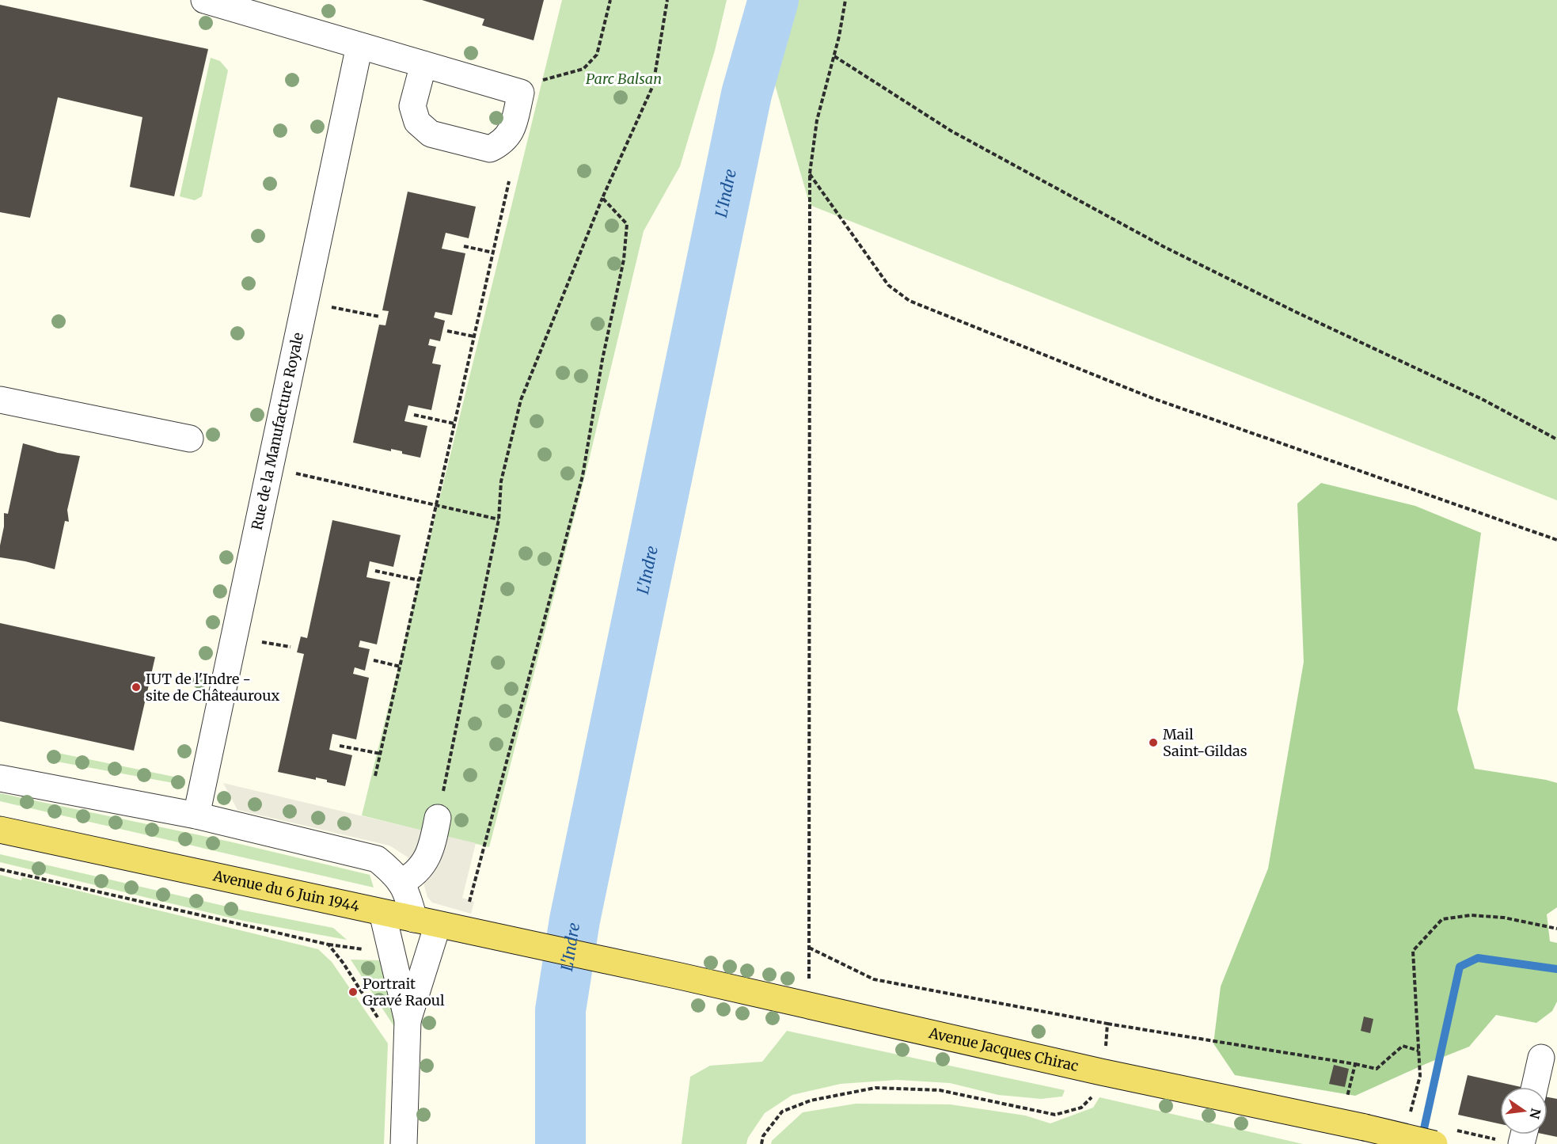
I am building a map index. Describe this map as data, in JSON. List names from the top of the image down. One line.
{"streets":{"main road":["Avenue du 6 Juin 1944","Avenue Jacques Chirac"],"street":["Rue de la Manufacture Royale"]},"crossings":[["Avenue du 6 Juin 1944","Avenue Jacques Chirac"]],"water":["L'Indre"],"parks":["Parc Balsan"],"places":["IUT de l'Indre - site de Châteauroux","Mail Saint-Gildas","Portrait Gravé Raoul"],"north":"right"}
